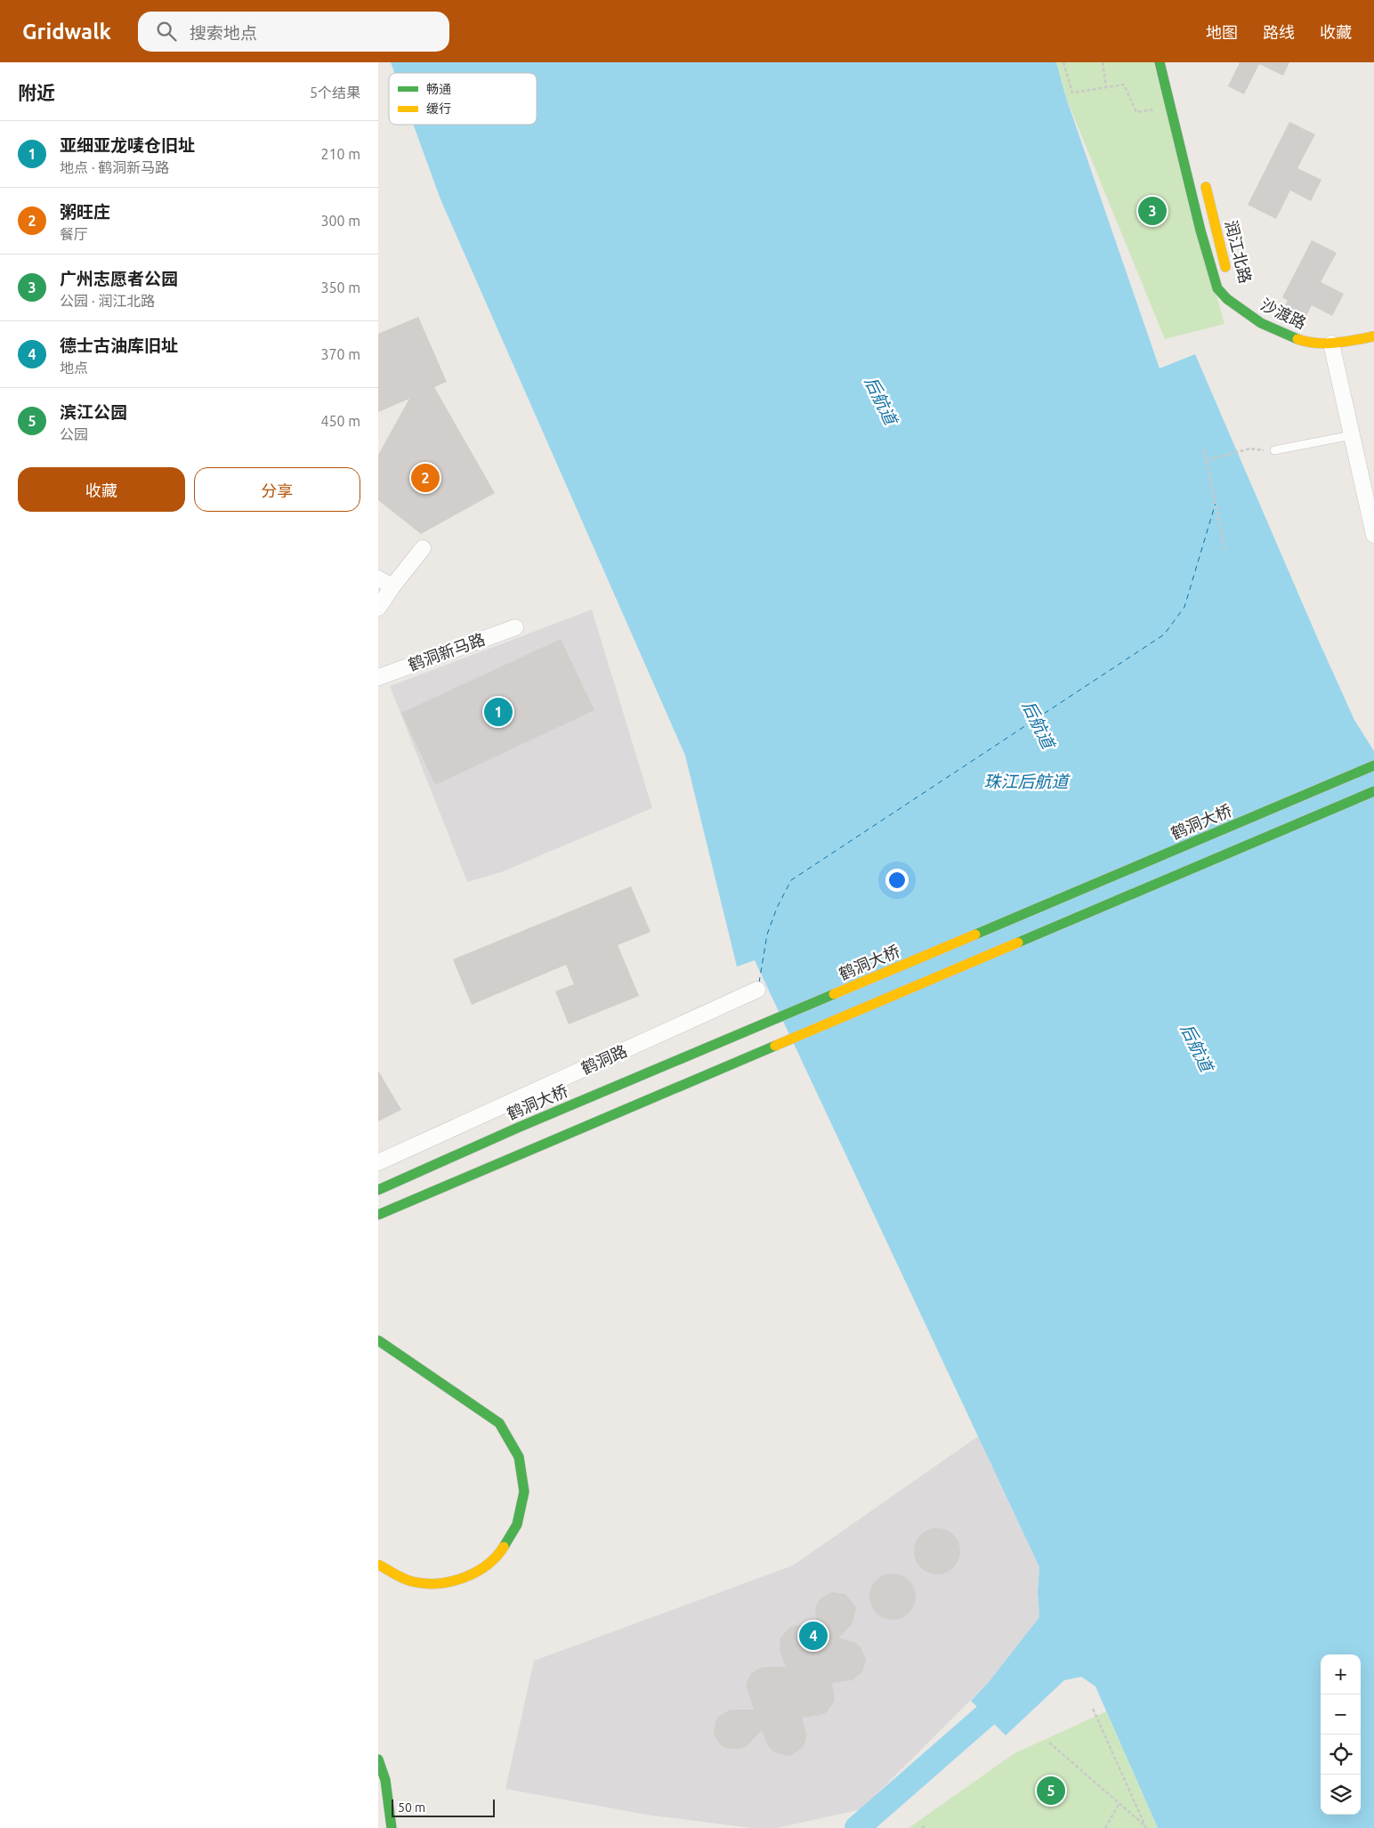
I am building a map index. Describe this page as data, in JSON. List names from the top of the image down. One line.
{"streets":{"main road":["润江北路","沙渡路","鹤洞大桥"],"street":["鹤洞新马路","鹤洞路"]},"crossings":[["润江北路","沙渡路"]],"water":["后航道","珠江后航道"],"legend":["畅通","缓行"],"scale_bar":"50 m","page":{"header":"Gridwalk","search":"搜索地点","nav":["地图","路线","收藏"],"heading":["附近","5个结果"],"list":[{"mark":"1","name":"亚细亚龙唛仓旧址","note":"地点 · 鹤洞新马路","value":"210 m"},{"mark":"2","name":"粥旺庄","note":"餐厅","value":"300 m"},{"mark":"3","name":"广州志愿者公园","note":"公园 · 润江北路","value":"350 m"},{"mark":"4","name":"德士古油库旧址","note":"地点","value":"370 m"},{"mark":"5","name":"滨江公园","note":"公园","value":"450 m"}],"pins":["3","2","1","4","5"],"buttons":["收藏","分享"],"map_buttons":["+","−"],"scale":"50 m"}}
